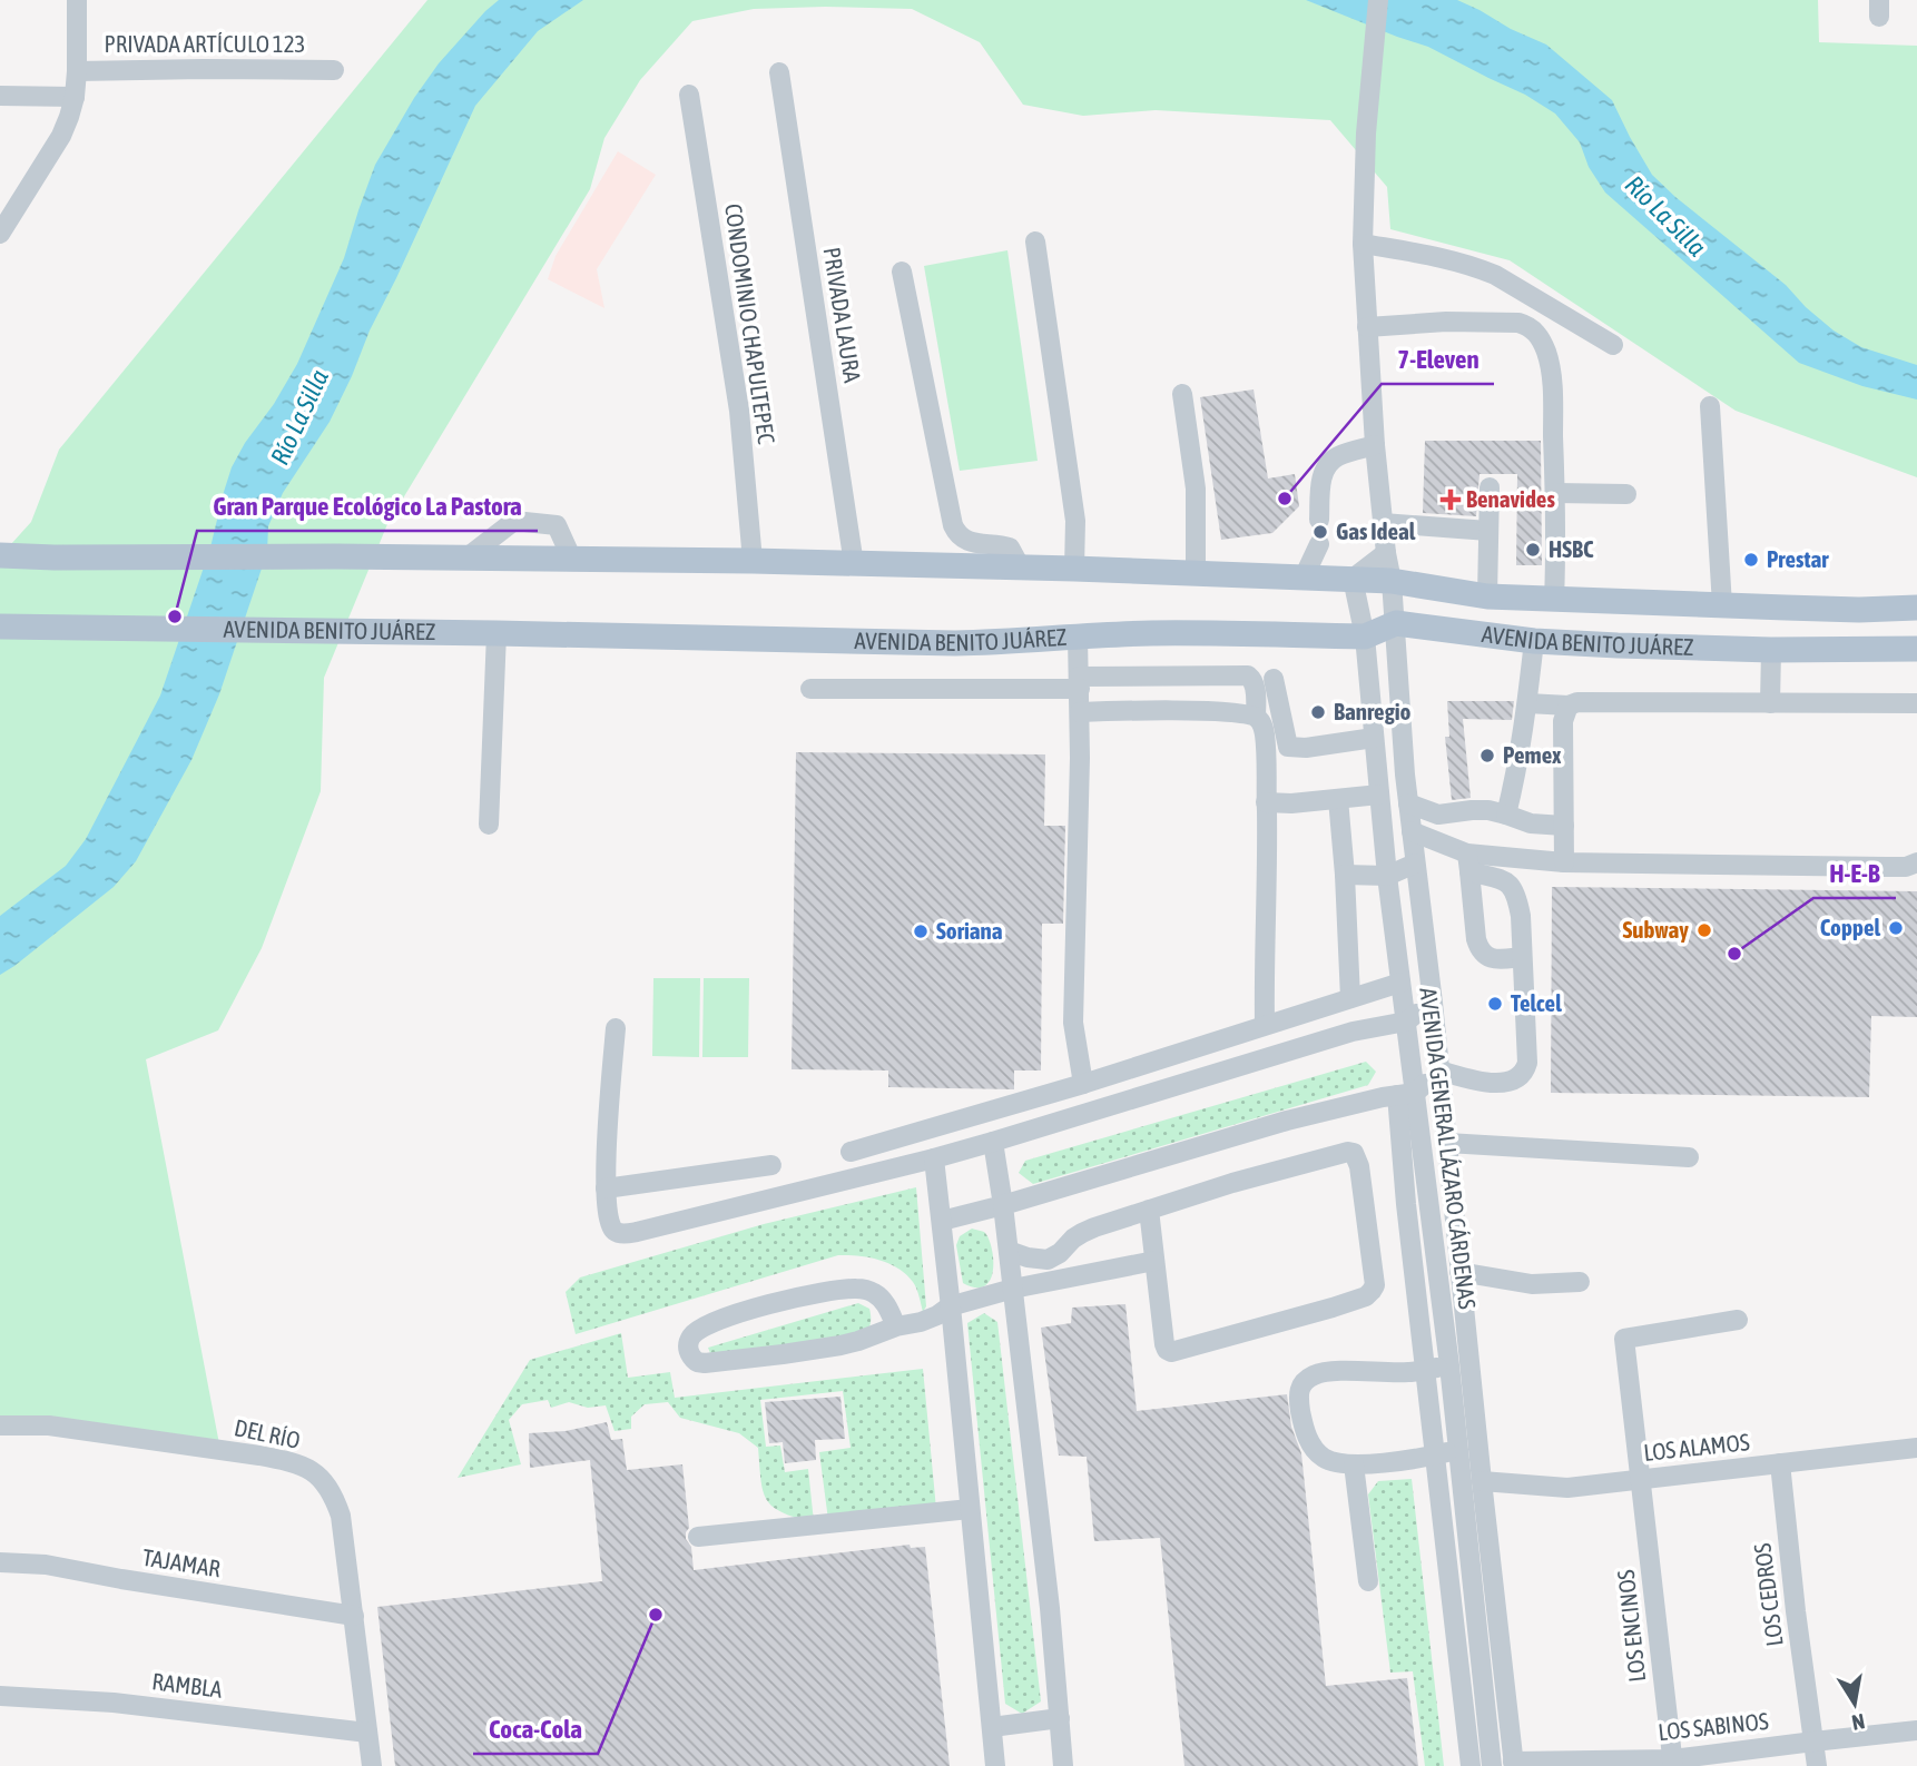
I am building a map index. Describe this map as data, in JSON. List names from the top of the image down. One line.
{"streets":{"main road":["AVENIDA BENITO JUÁREZ"],"street":["PRIVADA ARTÍCULO 123","PRIVADA LAURA","CONDOMINIO CHAPULTEPEC","AVENIDA GENERAL LÁZARO CÁRDENAS","DEL RÍO","LOS ALAMOS","TAJAMAR","LOS CEDROS","LOS ENCINOS","RAMBLA","LOS SABINOS"]},"crossings":[["PRIVADA LAURA","AVENIDA BENITO JUÁREZ"],["CONDOMINIO CHAPULTEPEC","AVENIDA BENITO JUÁREZ"],["AVENIDA BENITO JUÁREZ","AVENIDA GENERAL LÁZARO CÁRDENAS"],["AVENIDA GENERAL LÁZARO CÁRDENAS","LOS ALAMOS"],["AVENIDA GENERAL LÁZARO CÁRDENAS","LOS SABINOS"],["DEL RÍO","TAJAMAR"],["DEL RÍO","RAMBLA"],["LOS ALAMOS","LOS CEDROS"],["LOS ALAMOS","LOS ENCINOS"],["LOS CEDROS","LOS SABINOS"],["LOS ENCINOS","LOS SABINOS"]],"water":["Río La Silla"],"places":{"other":["7-Eleven","Gas Ideal","HSBC","Prestar","Gran Parque Ecológico La Pastora","Banregio","Pemex","Coppel","Subway","Soriana","H-E-B","Telcel","Coca-Cola"],"health":["Benavides"]},"north":"bottom"}
